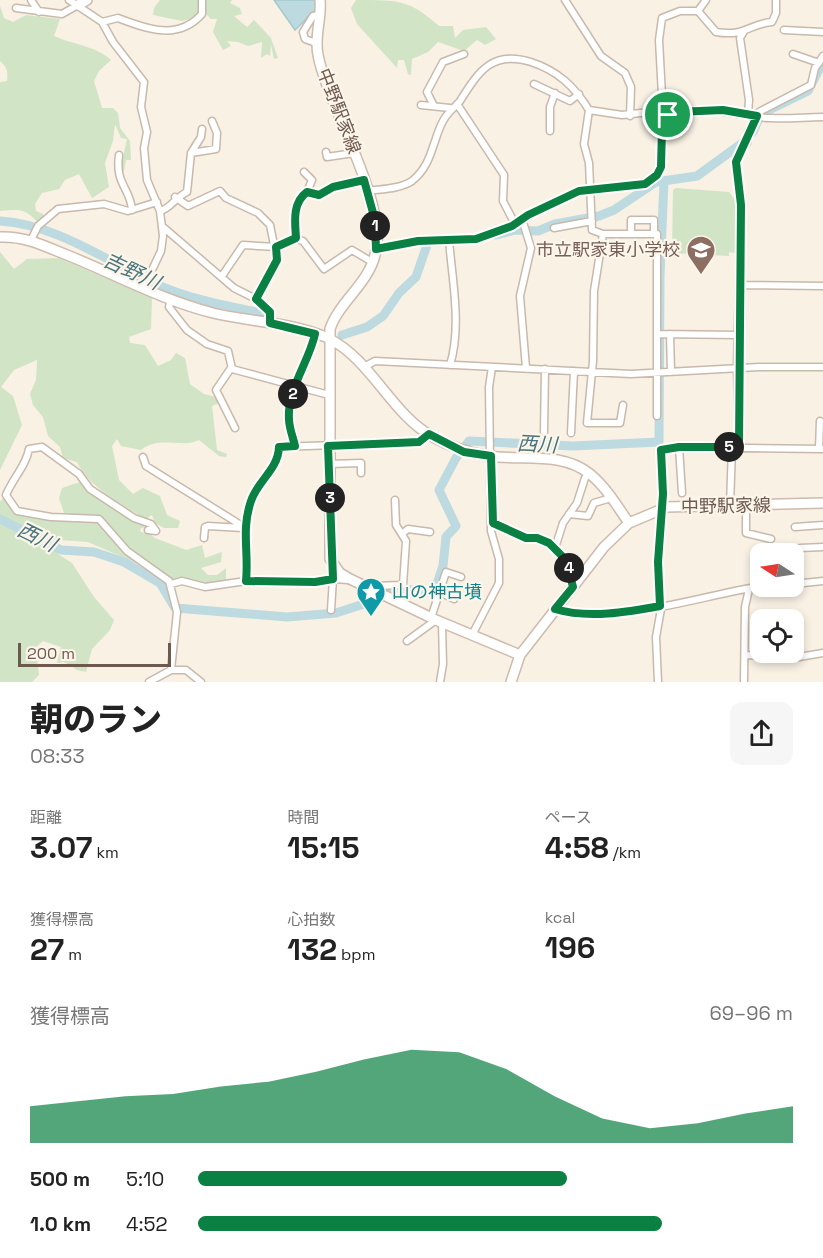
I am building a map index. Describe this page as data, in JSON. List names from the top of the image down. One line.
{"streets":{"main road":["中野駅家線"]},"water":["吉野川","西川"],"places":{"school or university":["市立駅家東小学校"],"place":["山の神古墳"]},"scale_bar":"200 m","north":"left","page":{"pins":["1","2","5","3","4"],"scale":"200 m","heading":["朝のラン","08:33"],"stats":[["距離","3.07 km"],["時間","15:15"],["ペース","4:58 /km"],["獲得標高","27 m"],["心拍数","132 bpm"],["kcal","196"]],"chart":["獲得標高","69–96 m"],"list":[{"name":"500 m","note":"5:10"},{"name":"1.0 km","note":"4:52"}]}}
